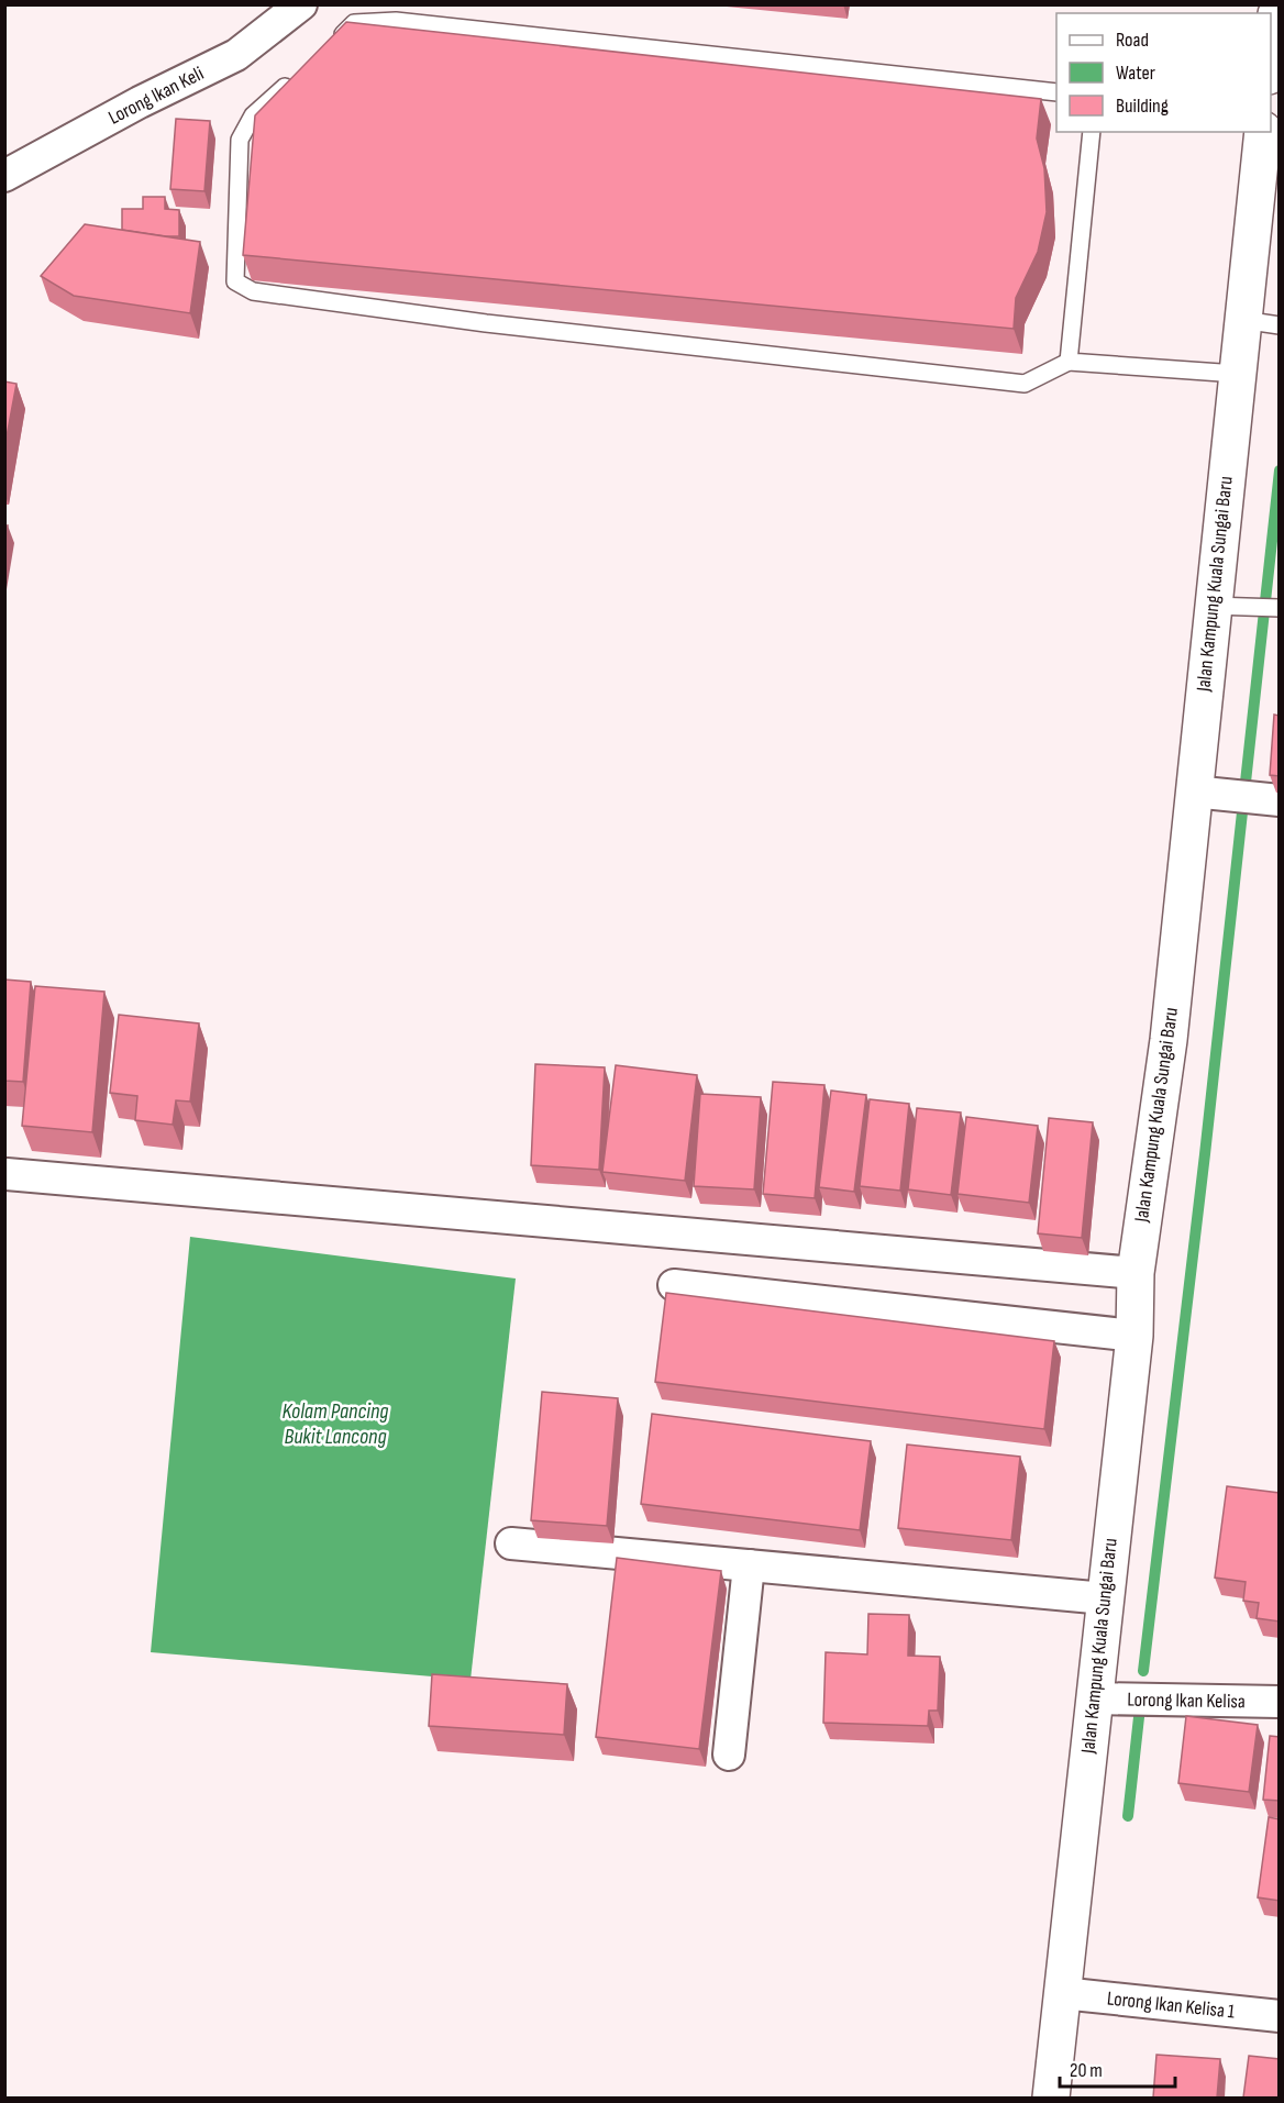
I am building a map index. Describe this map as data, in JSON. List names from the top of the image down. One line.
{"streets":{"street":["Lorong Ikan Keli","Jalan Kampung Kuala Sungai Baru","Lorong Ikan Kelisa","Lorong Ikan Kelisa 1"]},"crossings":[["Jalan Kampung Kuala Sungai Baru","Lorong Ikan Kelisa"],["Jalan Kampung Kuala Sungai Baru","Lorong Ikan Kelisa 1"]],"water":["Kolam Pancing Bukit Lancong"],"legend":["Road","Water","Building"],"scale_bar":"20 m"}
